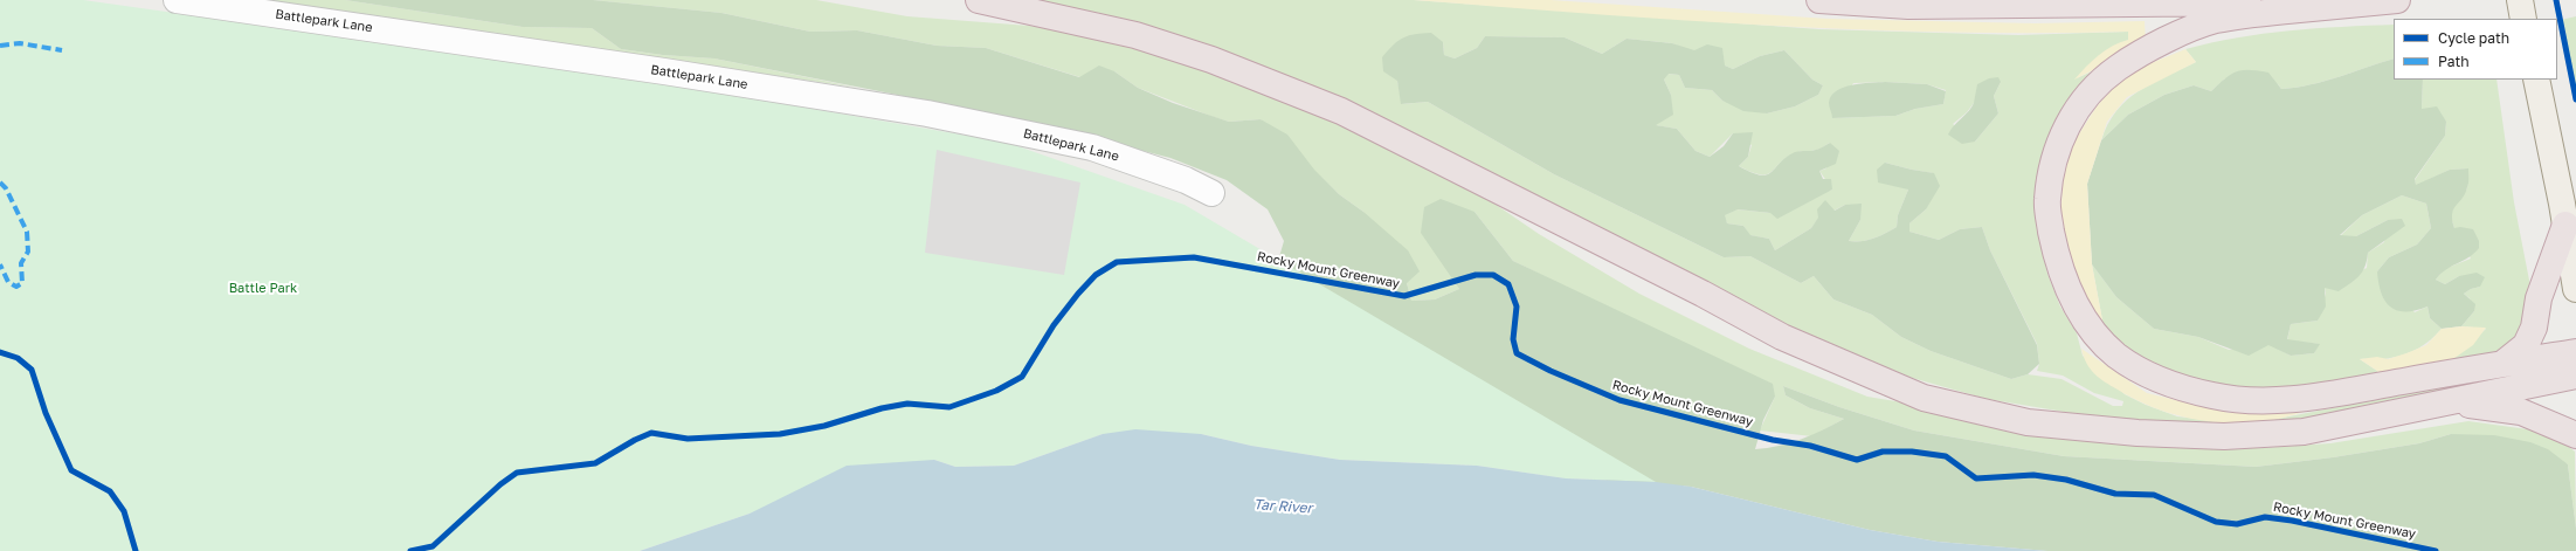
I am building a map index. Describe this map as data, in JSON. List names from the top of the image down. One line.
{"streets":{"street":["Battlepark Lane"],"cycle path":["Rocky Mount Greenway"]},"water":["Tar River"],"parks":["Battle Park"],"legend":["Cycle path","Path"]}
